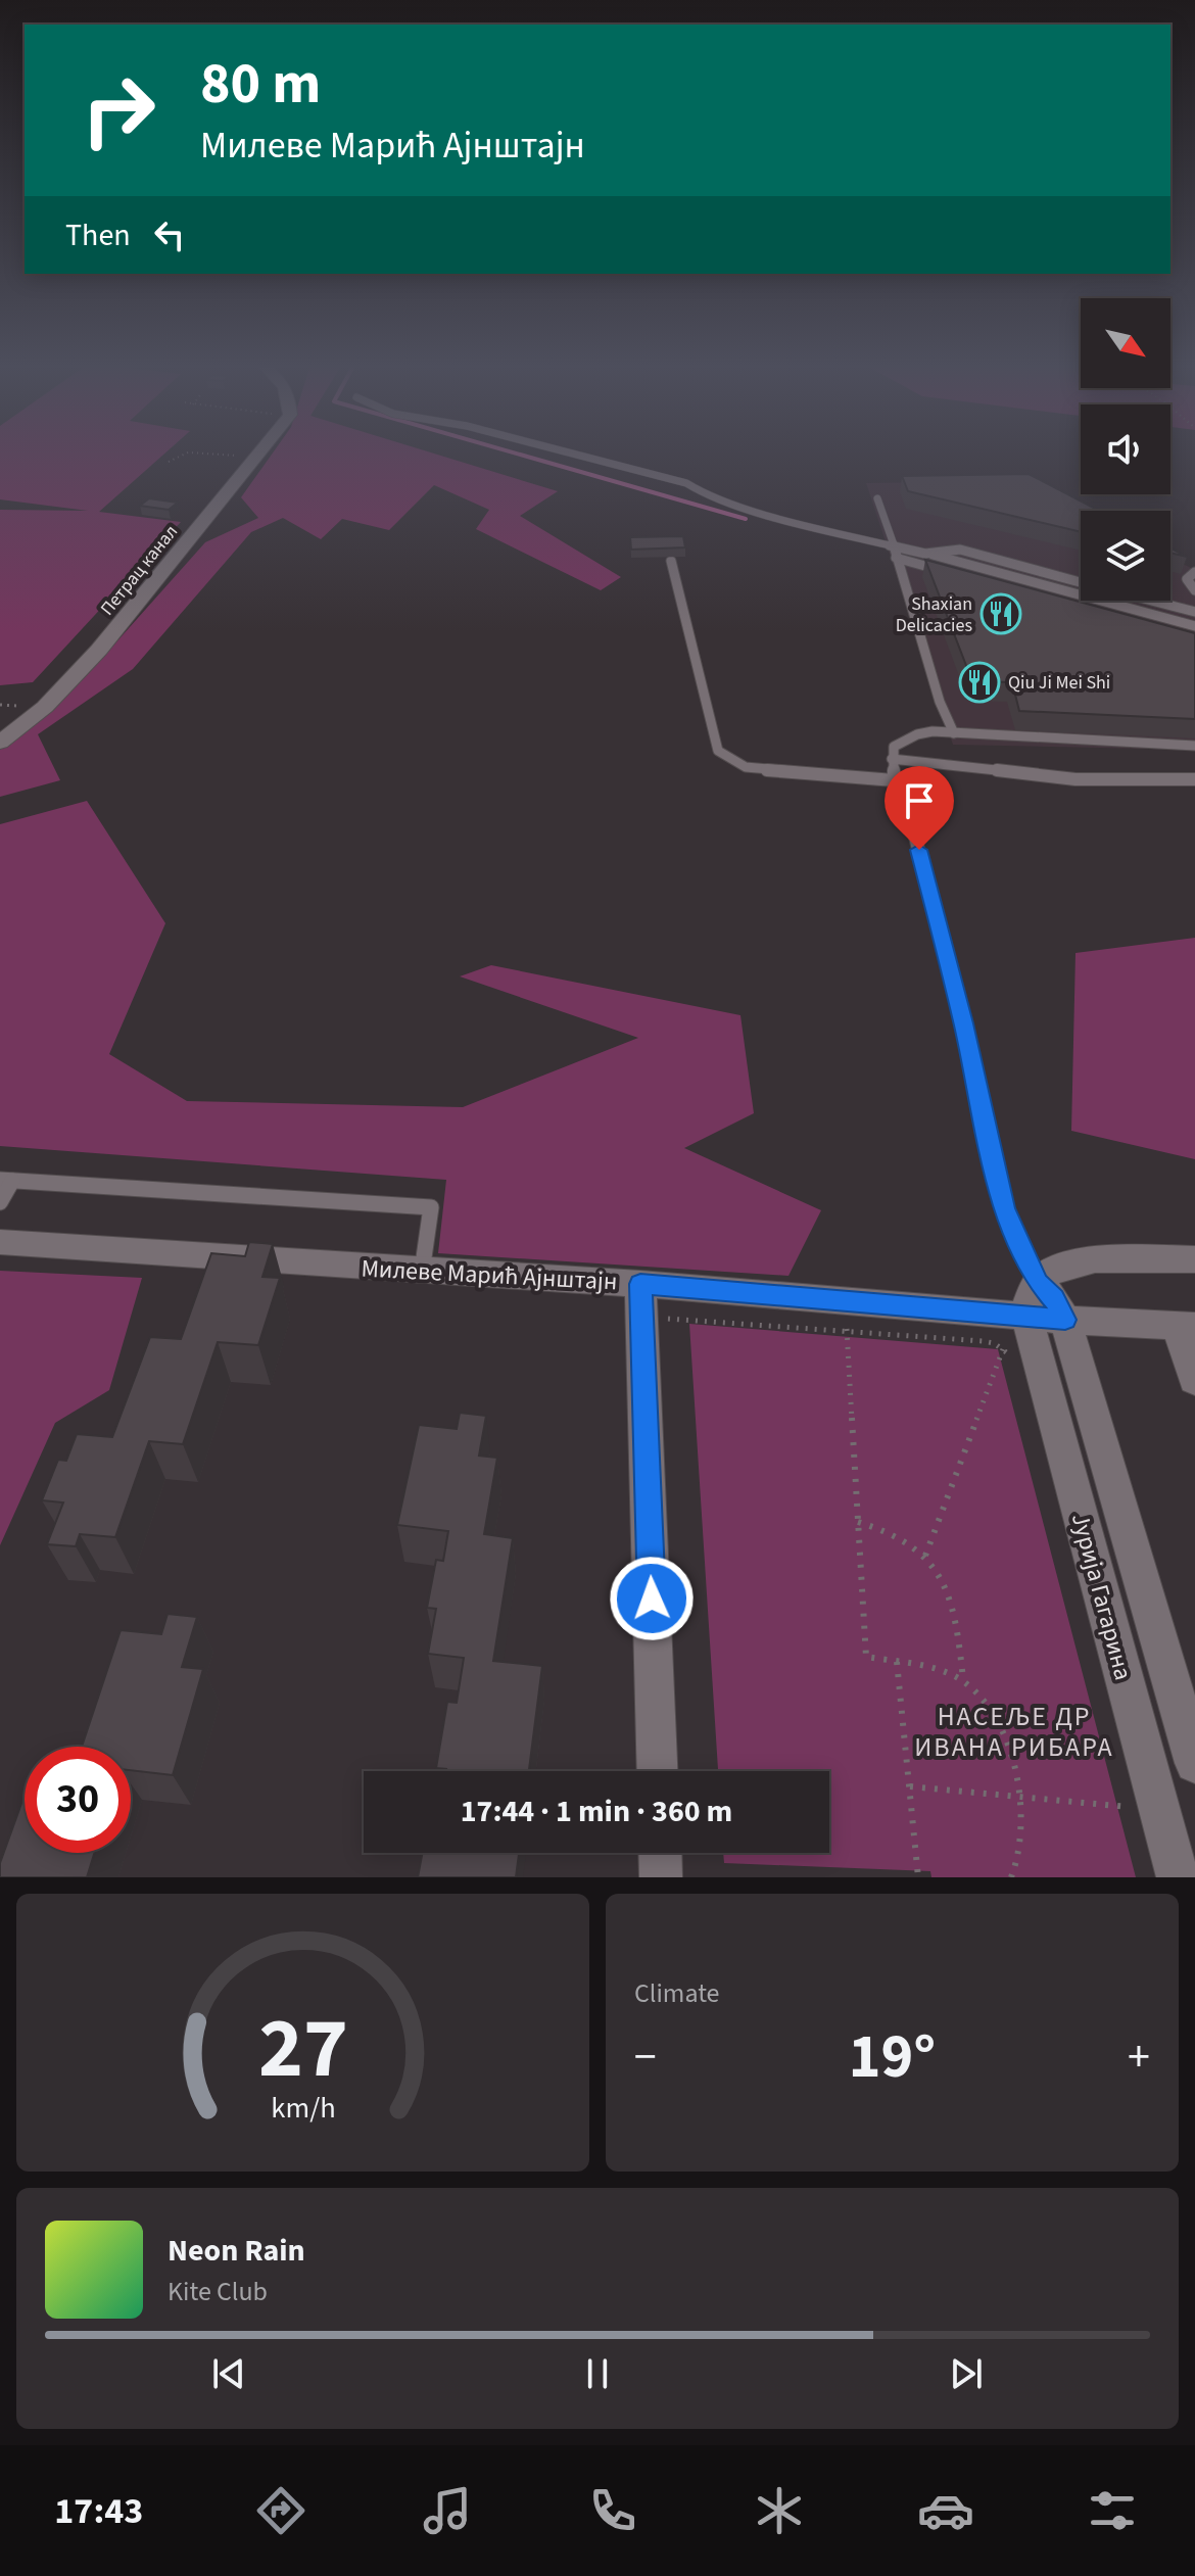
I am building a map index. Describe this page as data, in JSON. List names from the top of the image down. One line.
{"streets":{"street":["Петрац канал","Милеве Марић Ајнштајн","Јурија Гагарина"]},"crossings":[["Милеве Марић Ајнштајн","Јурија Гагарина"]],"districts":["НАСЕЉЕ ДР ИВАНА РИБАРА"],"places":{"restaurant":["Shaxian Delicacies","Qiu Ji Mei Shi"]},"north":"bottom right","page":{"turn":["80 m","Милеве Марић Ајнштајн"],"then":"Then","limit":"30","trip":"17:44 · 1 min · 360 m","tile":"Climate","heat":["−","19°","+"],"song":["Neon Rain","Kite Club"],"tabs":"17:43","gauge":["27","km/h"]}}
